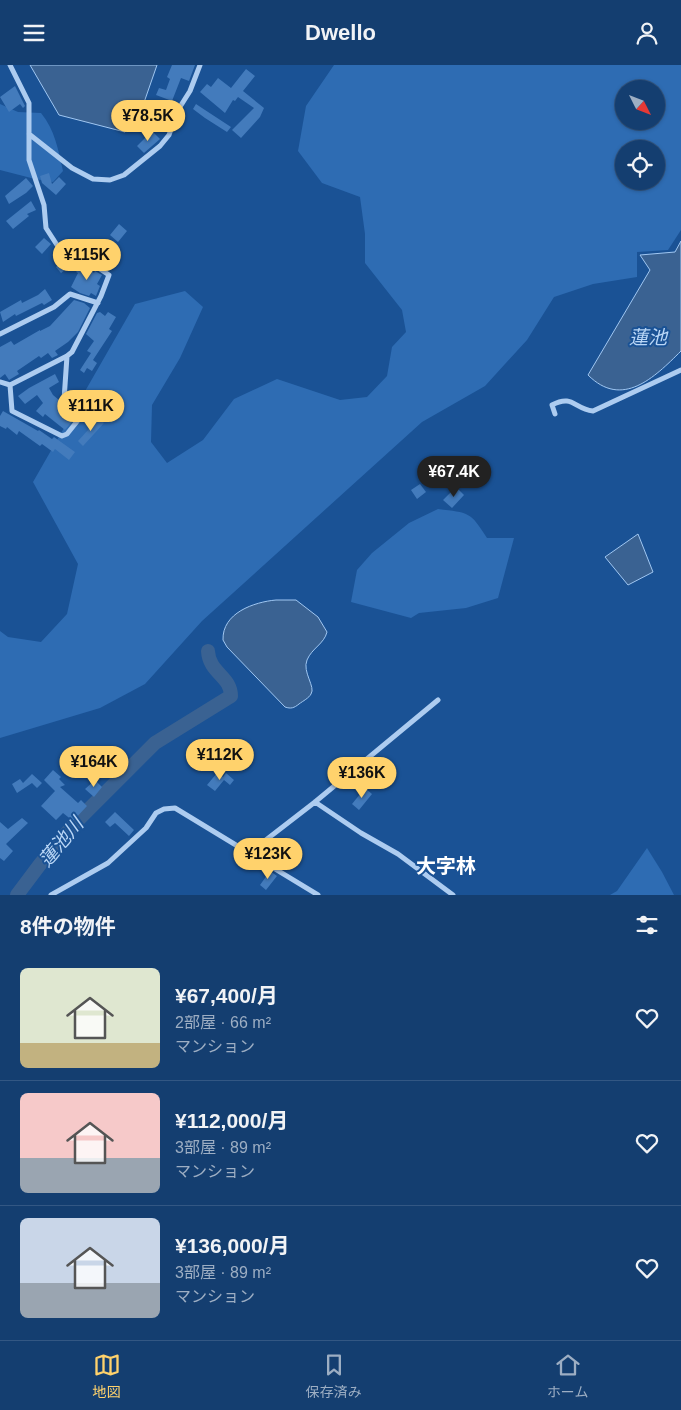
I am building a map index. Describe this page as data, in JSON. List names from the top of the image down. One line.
{"districts":["大字林"],"water":["蓮池","蓮池川"],"north":"bottom right","page":{"header":"Dwello","price":["¥78.5K","¥115K","¥111K","¥67.4K","¥112K","¥164K","¥136K","¥123K"],"heading":"8件の物件","list":[{"name":"¥67,400/月","note":"2部屋 · 66 m² · マンション"},{"name":"¥112,000/月","note":"3部屋 · 89 m² · マンション"},{"name":"¥136,000/月","note":"3部屋 · 89 m² · マンション"}],"tabs":["地図","保存済み","ホーム"]}}
